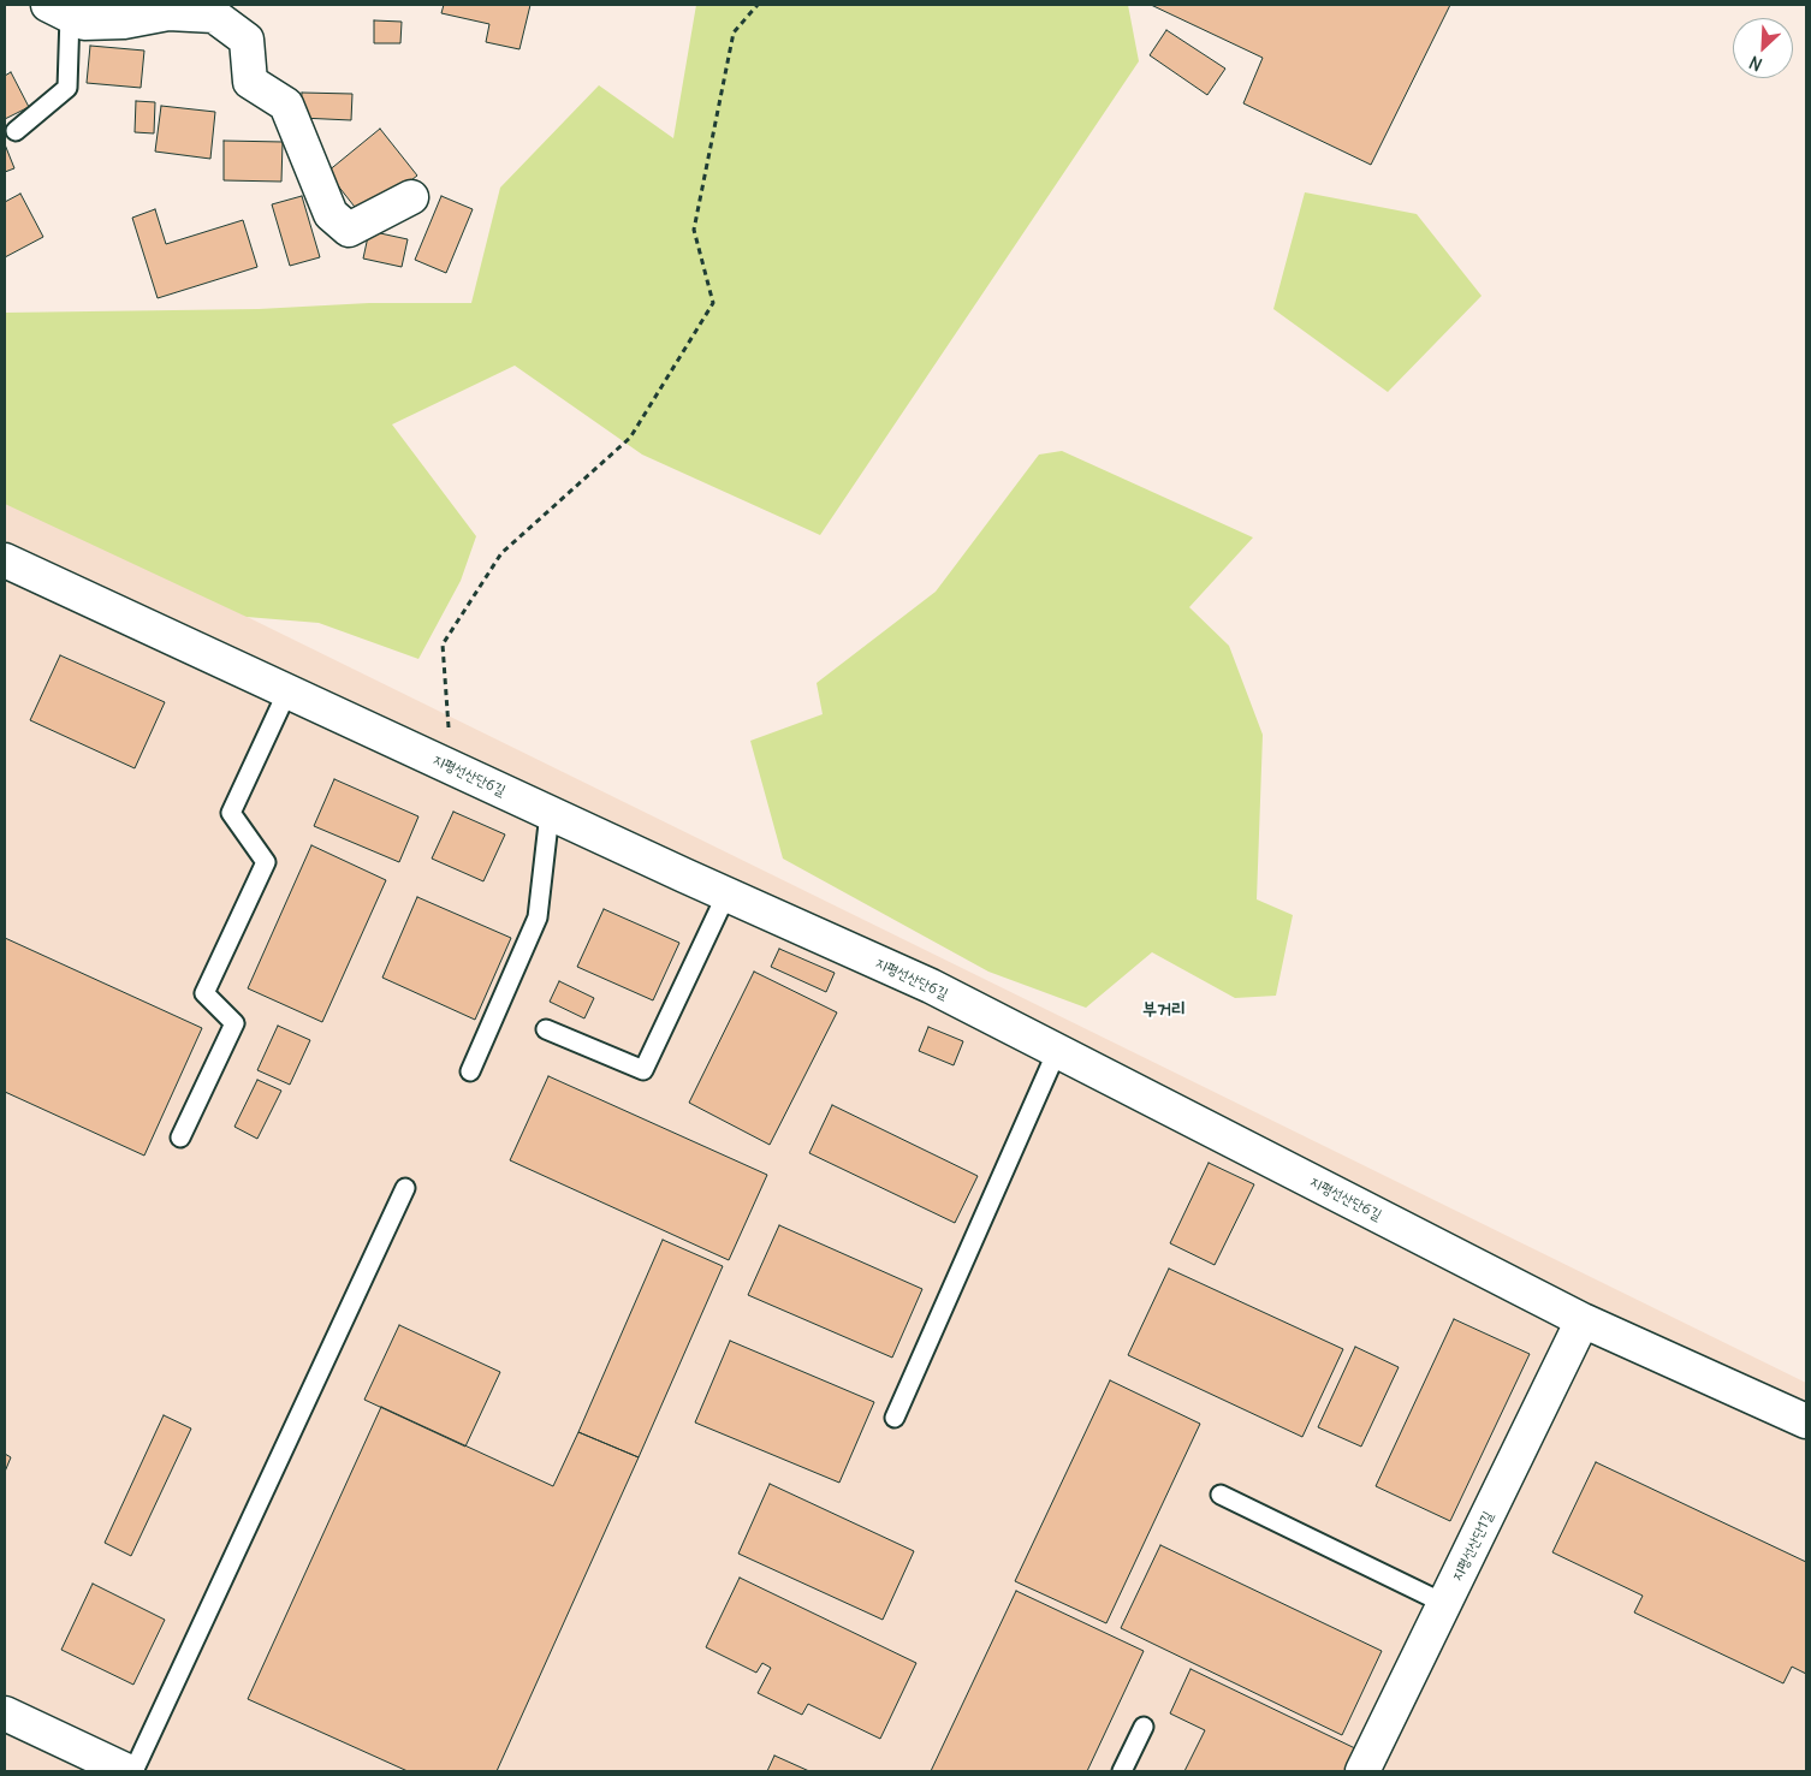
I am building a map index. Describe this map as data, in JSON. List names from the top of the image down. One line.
{"streets":{"street":["지평선산단6길","지평선산단1길"]},"crossings":[["지평선산단6길","지평선산단1길"]],"districts":["부거리"],"north":"bottom left"}
